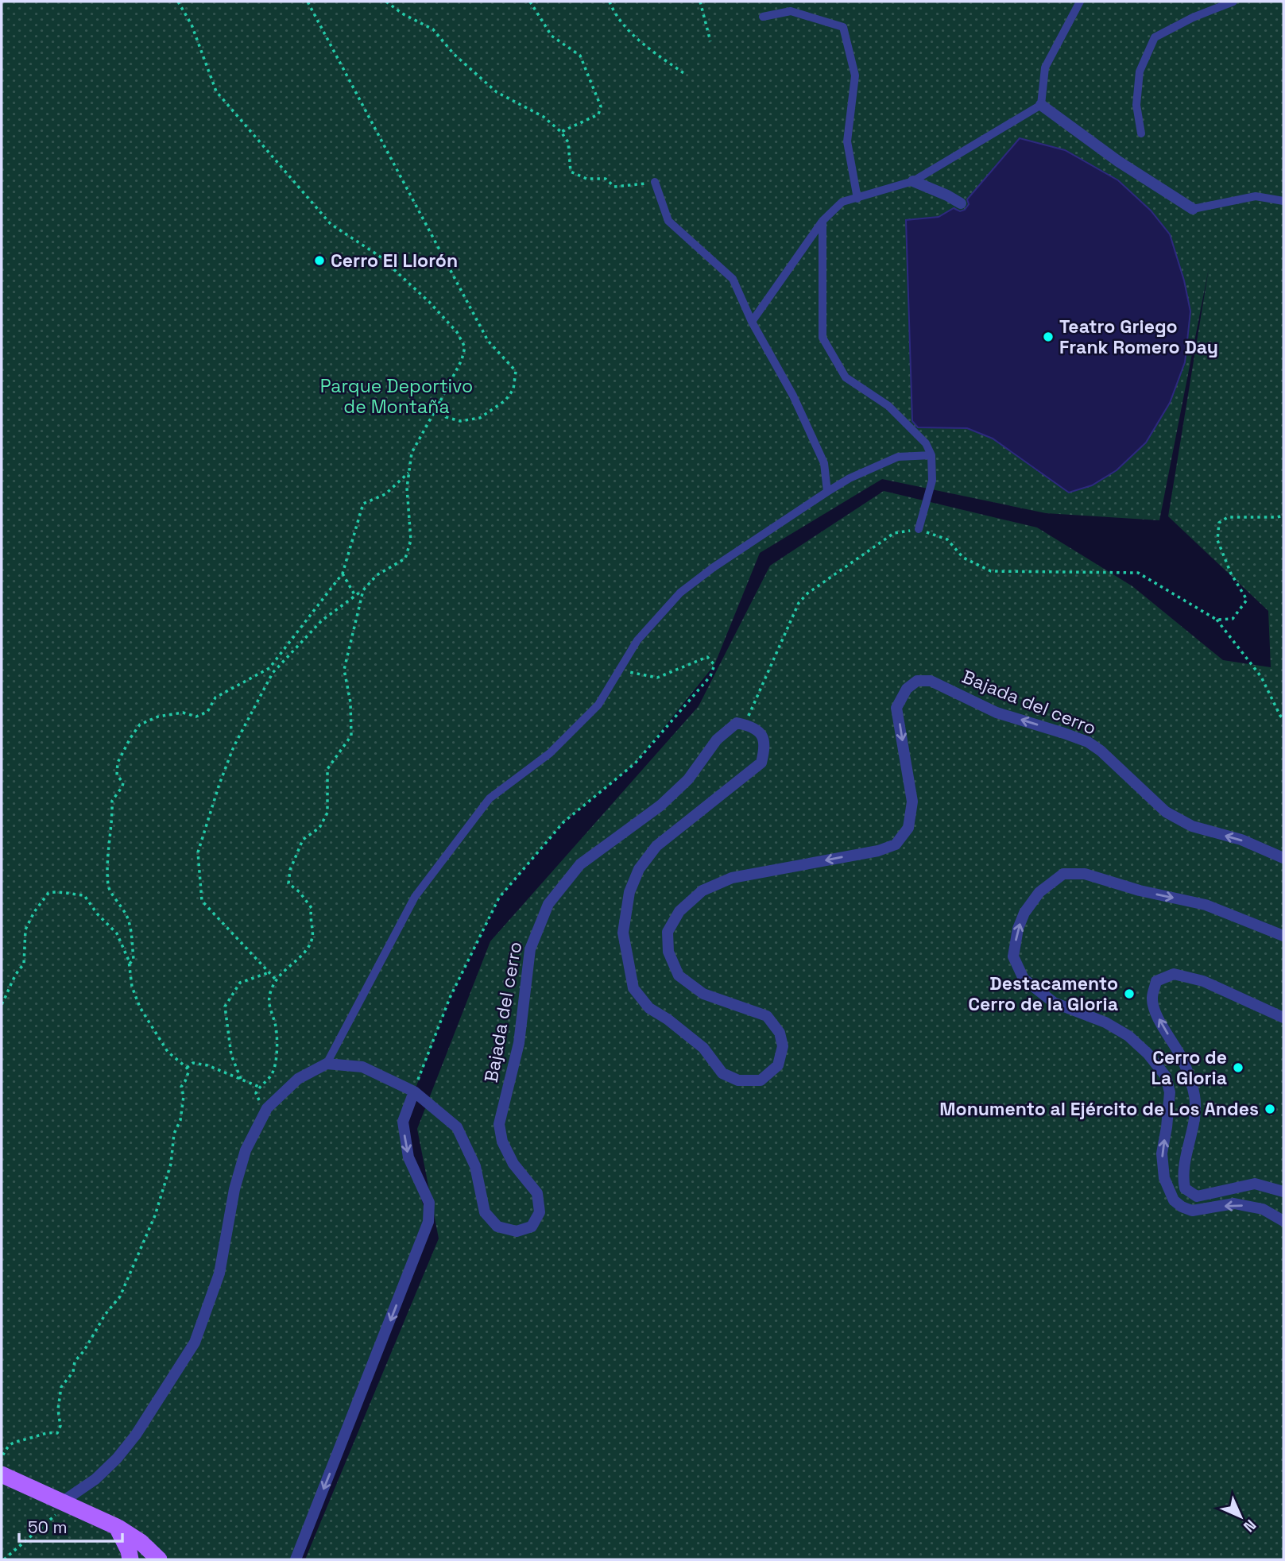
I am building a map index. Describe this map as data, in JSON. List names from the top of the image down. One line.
{"streets":{"street":["Bajada del cerro"]},"parks":["Parque Deportivo de Montaña"],"places":["Cerro El Llorón","Teatro Griego Frank Romero Day","Destacamento Cerro de la Gloria","Cerro de La Gloria","Monumento al Ejército de Los Andes"],"scale_bar":"50 m","north":"bottom right"}
